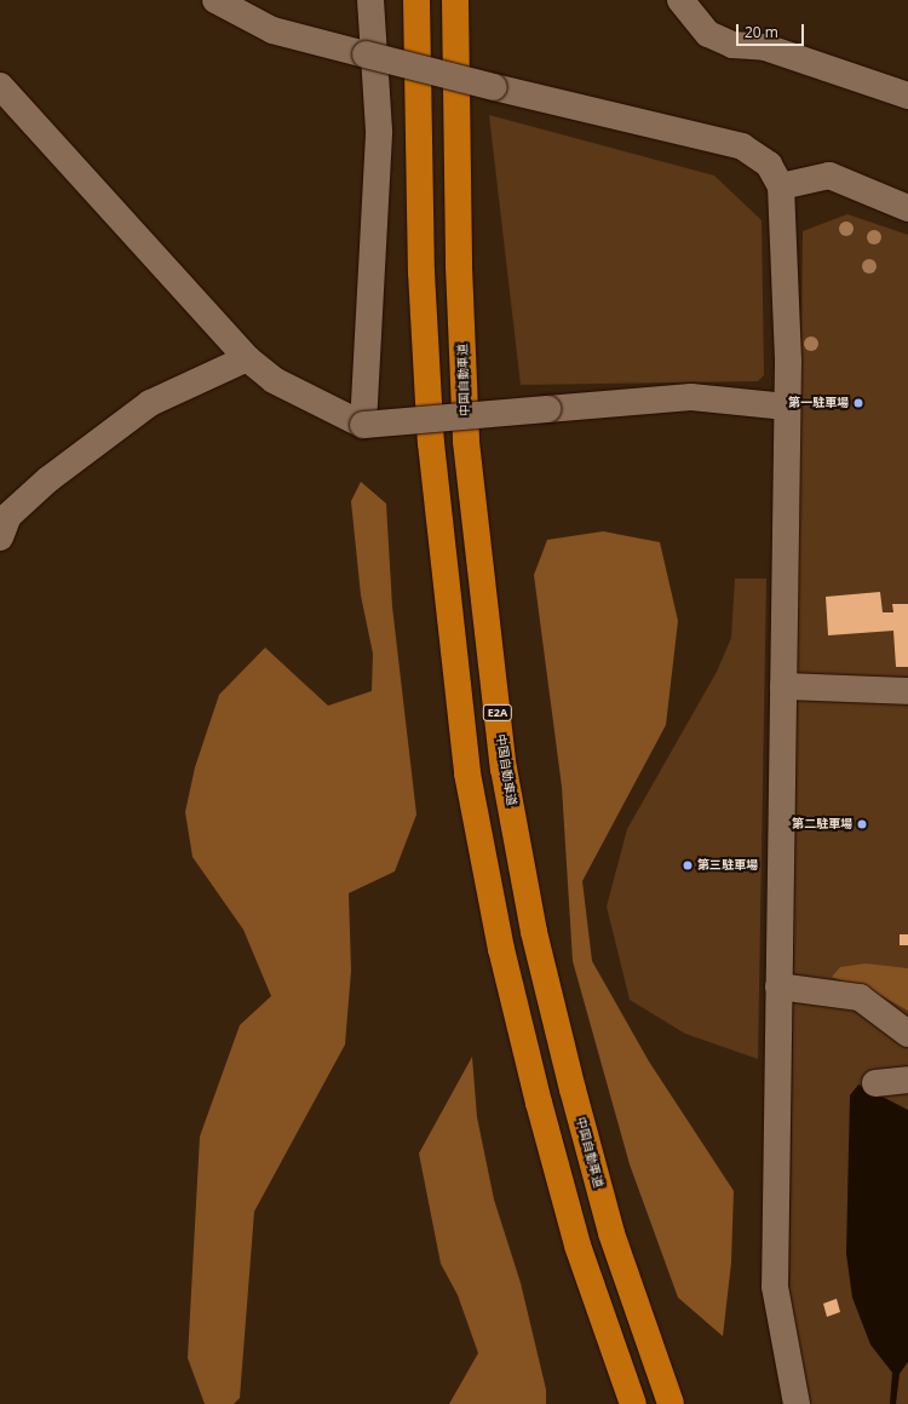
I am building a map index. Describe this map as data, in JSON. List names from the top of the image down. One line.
{"streets":{"highway":["中国自動車道","E2A"]},"places":["第一駐車場","第二駐車場","第三駐車場"],"scale_bar":"20 m"}
